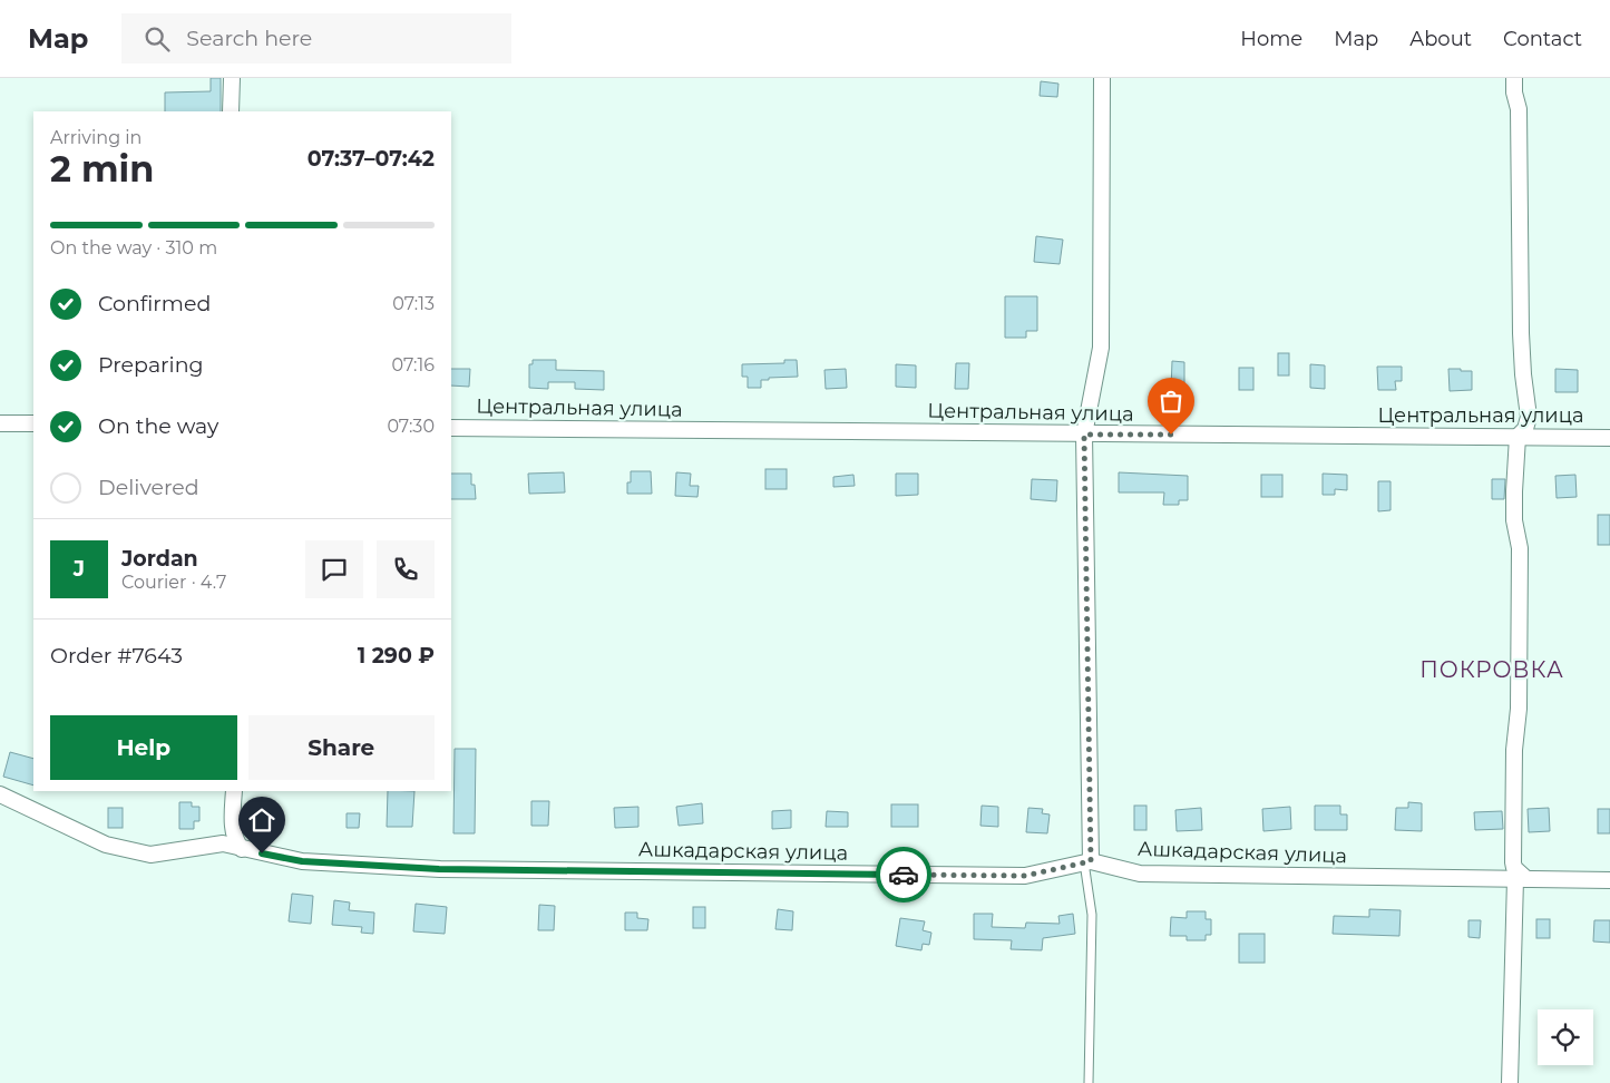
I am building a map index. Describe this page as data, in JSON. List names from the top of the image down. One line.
{"streets":{"street":["Центральная улица","Ашкадарская улица"]},"districts":["ПОКРОВКА"],"page":{"header":"Map","search":"Search here","nav":["Home","Map","About","Contact"],"heading":["2 min","Arriving in","07:37–07:42"],"panel":["Jordan","Courier · 4.7","Order #7643","1 290 ₽"],"bar":"On the way · 310 m","list":[["Confirmed","07:13"],["Preparing","07:16"],["On the way","07:30"],"Delivered"],"round":"J","buttons":["Help","Share"]}}
